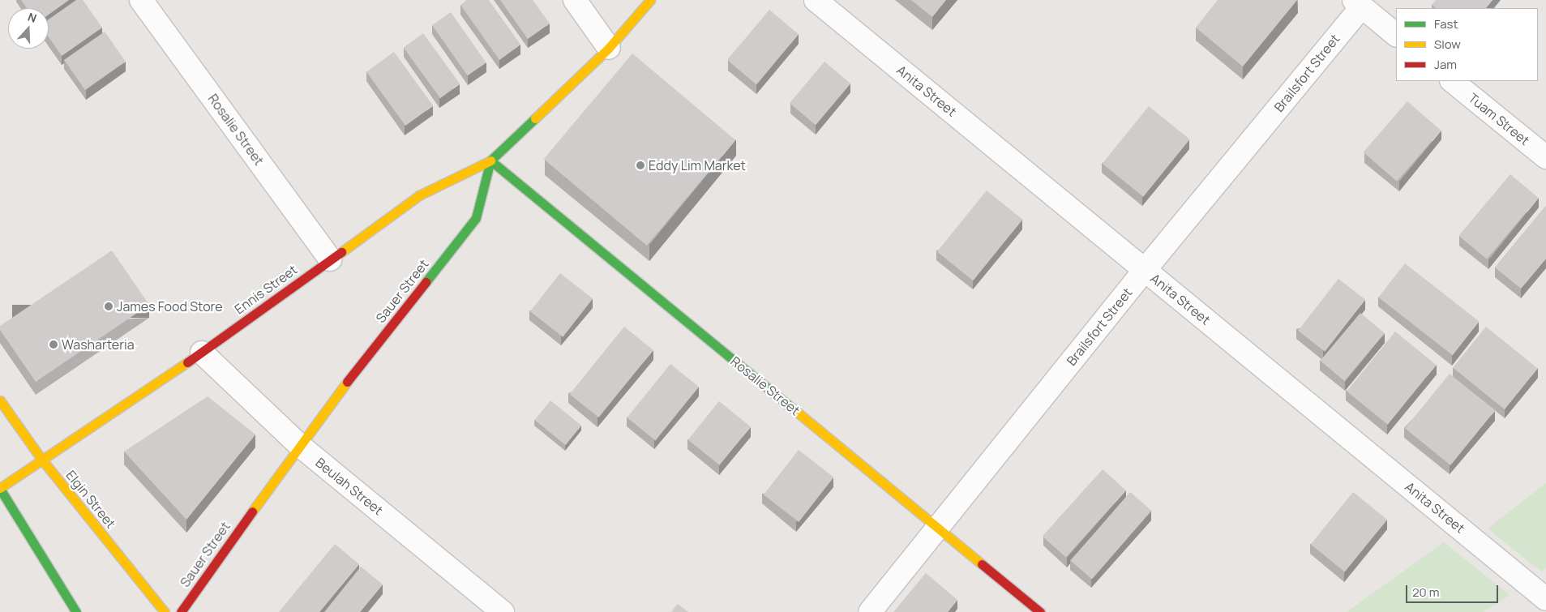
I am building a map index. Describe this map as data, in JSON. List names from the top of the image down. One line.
{"streets":{"street":["Brailsfort Street","Anita Street","Tuam Street","Rosalie Street","Ennis Street","Sauer Street","Beulah Street","Elgin Street"]},"crossings":[["Brailsfort Street","Anita Street"],["Brailsfort Street","Rosalie Street"],["Rosalie Street","Ennis Street"],["Rosalie Street","Sauer Street"],["Ennis Street","Sauer Street"],["Ennis Street","Beulah Street"],["Ennis Street","Elgin Street"],["Sauer Street","Beulah Street"]],"places":["Eddy Lim Market","James Food Store","Washarteria"],"legend":["Fast","Slow","Jam"],"scale_bar":"20 m","north":"top"}
